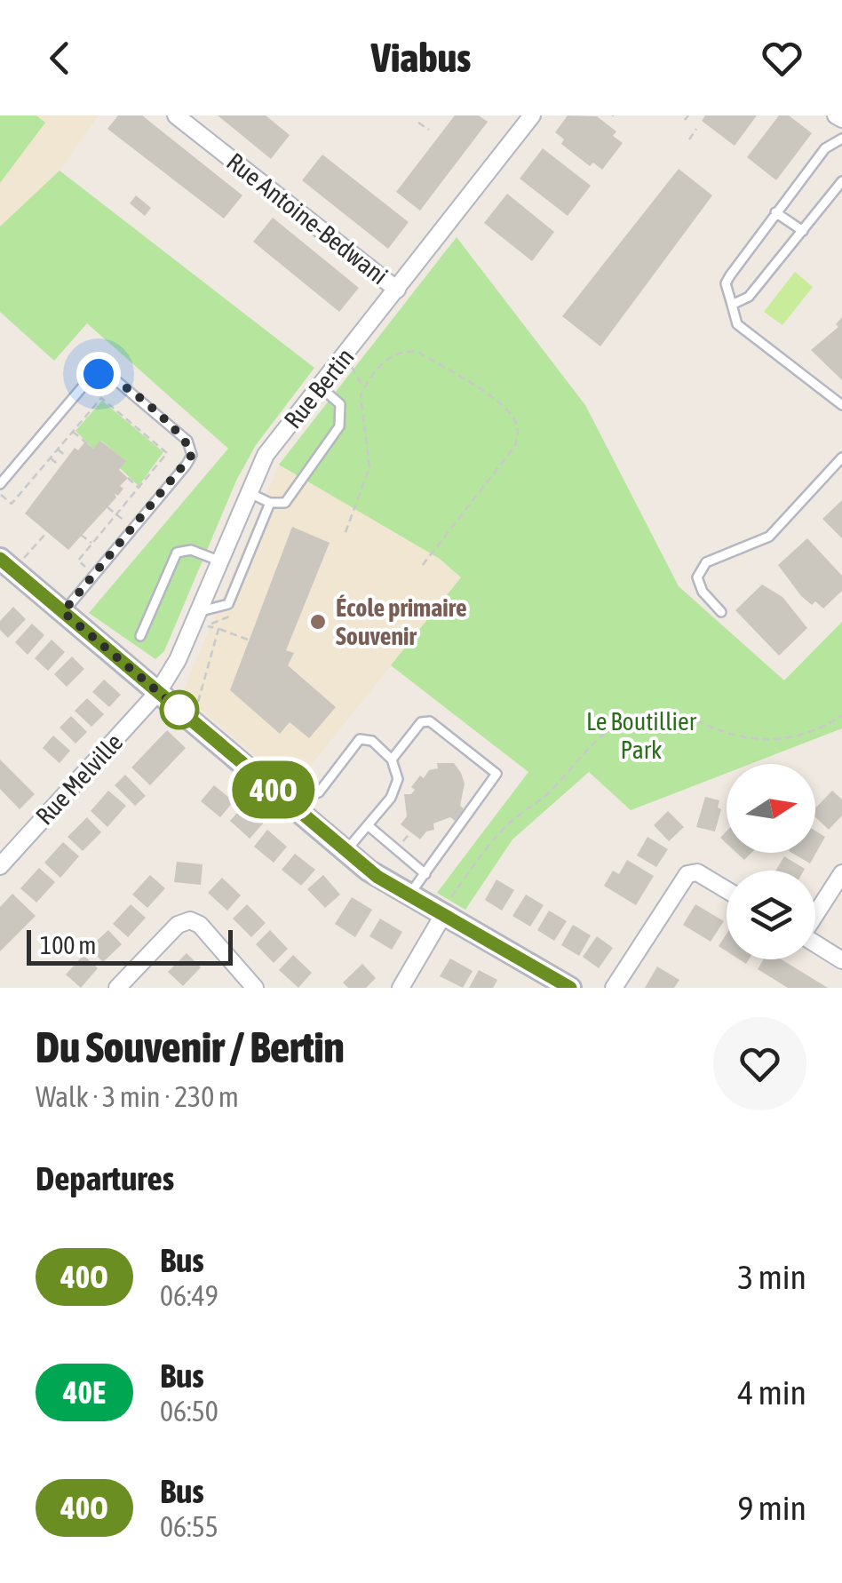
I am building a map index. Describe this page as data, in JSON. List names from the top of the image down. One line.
{"streets":{"street":["Rue Antoine-Bedwani","Rue Bertin","Rue Melville"]},"crossings":[["Rue Antoine-Bedwani","Rue Bertin"],["Rue Bertin","Rue Melville"]],"parks":["Le Boutillier Park"],"places":["École primaire Souvenir"],"lines":["bus line 40O"],"scale_bar":"100 m","north":"right","page":{"header":"Viabus","on_map":"40O","scale":"100 m","heading":[["Du Souvenir / Bertin","Walk · 3 min · 230 m"],"Departures"],"list":[{"mark":"40O","name":"Bus","note":"06:49","value":"3 min"},{"mark":"40E","name":"Bus","note":"06:50","value":"4 min"},{"mark":"40O","name":"Bus","note":"06:55","value":"9 min"}]}}
